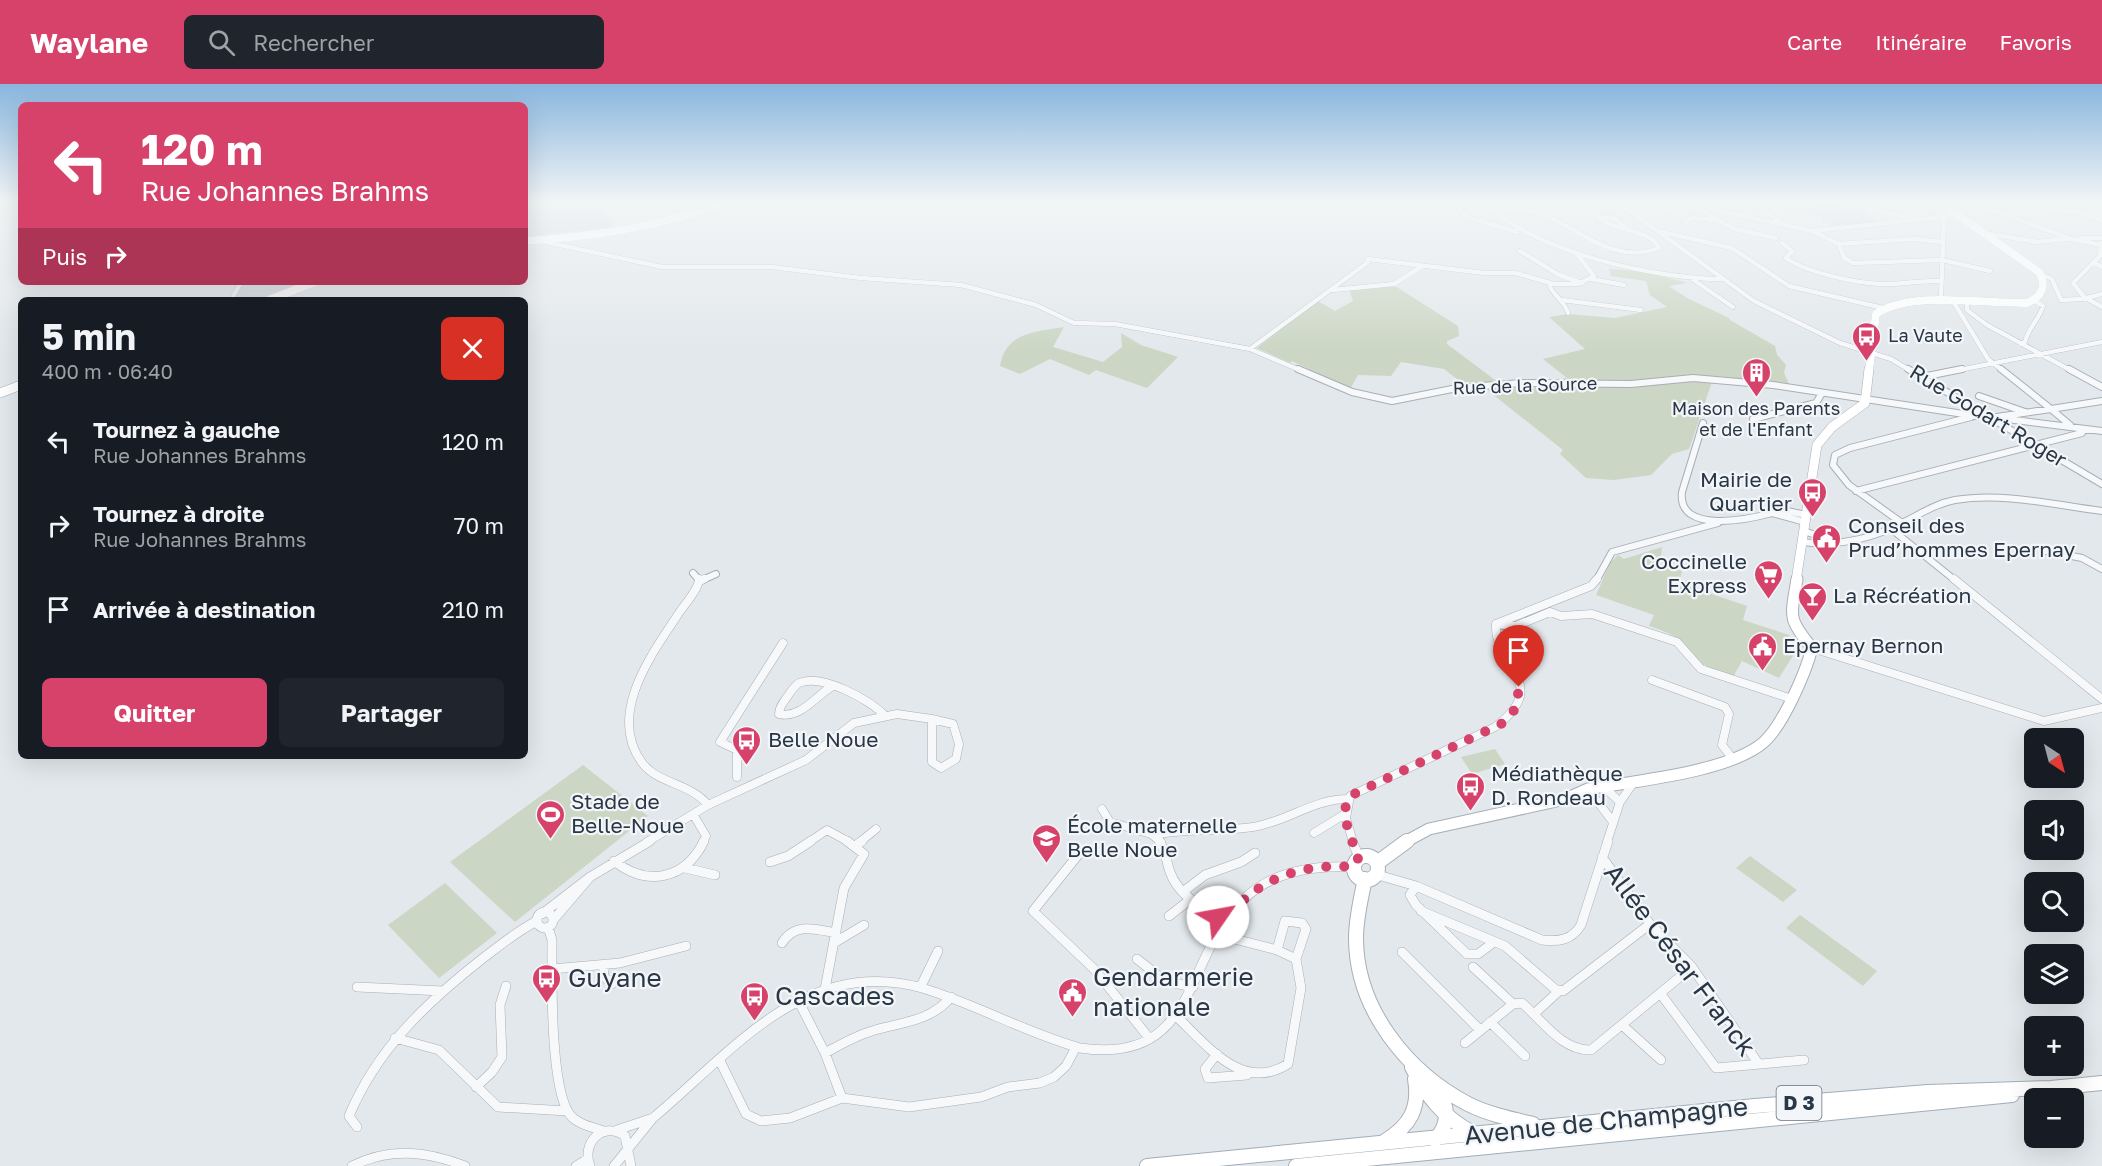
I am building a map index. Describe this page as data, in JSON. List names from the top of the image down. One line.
{"streets":{"street":["Rue de la Source","Rue Godart Roger","Allée César Franck","D 3","Avenue de Champagne"]},"crossings":[["Rue de la Source","Rue Godart Roger"],["D 3","Avenue de Champagne"]],"places":{"bus stop":["La Vaute","Mairie de Quartier","Belle Noue","Médiathèque D. Rondeau","Guyane","Cascades"],"building":["Maison des Parents et de l'Enfant"],"public building":["Conseil des Prud’hommes Epernay","Epernay Bernon","Gendarmerie nationale"],"supermarket":["Coccinelle Express"],"bar":["La Récréation"],"sports":["Stade de Belle-Noue"],"school or university":["École maternelle Belle Noue"]},"north":"bottom right","page":{"header":"Waylane","search":"Rechercher","nav":["Carte","Itinéraire","Favoris"],"turn":["120 m","Rue Johannes Brahms"],"then":"Puis","heading":["5 min","400 m · 06:40"],"list":[{"name":"Tournez à gauche","note":"Rue Johannes Brahms","value":"120 m"},{"name":"Tournez à droite","note":"Rue Johannes Brahms","value":"70 m"},{"name":"Arrivée à destination","value":"210 m"}],"buttons":["Quitter","Partager"],"map_buttons":["+","−"]}}
